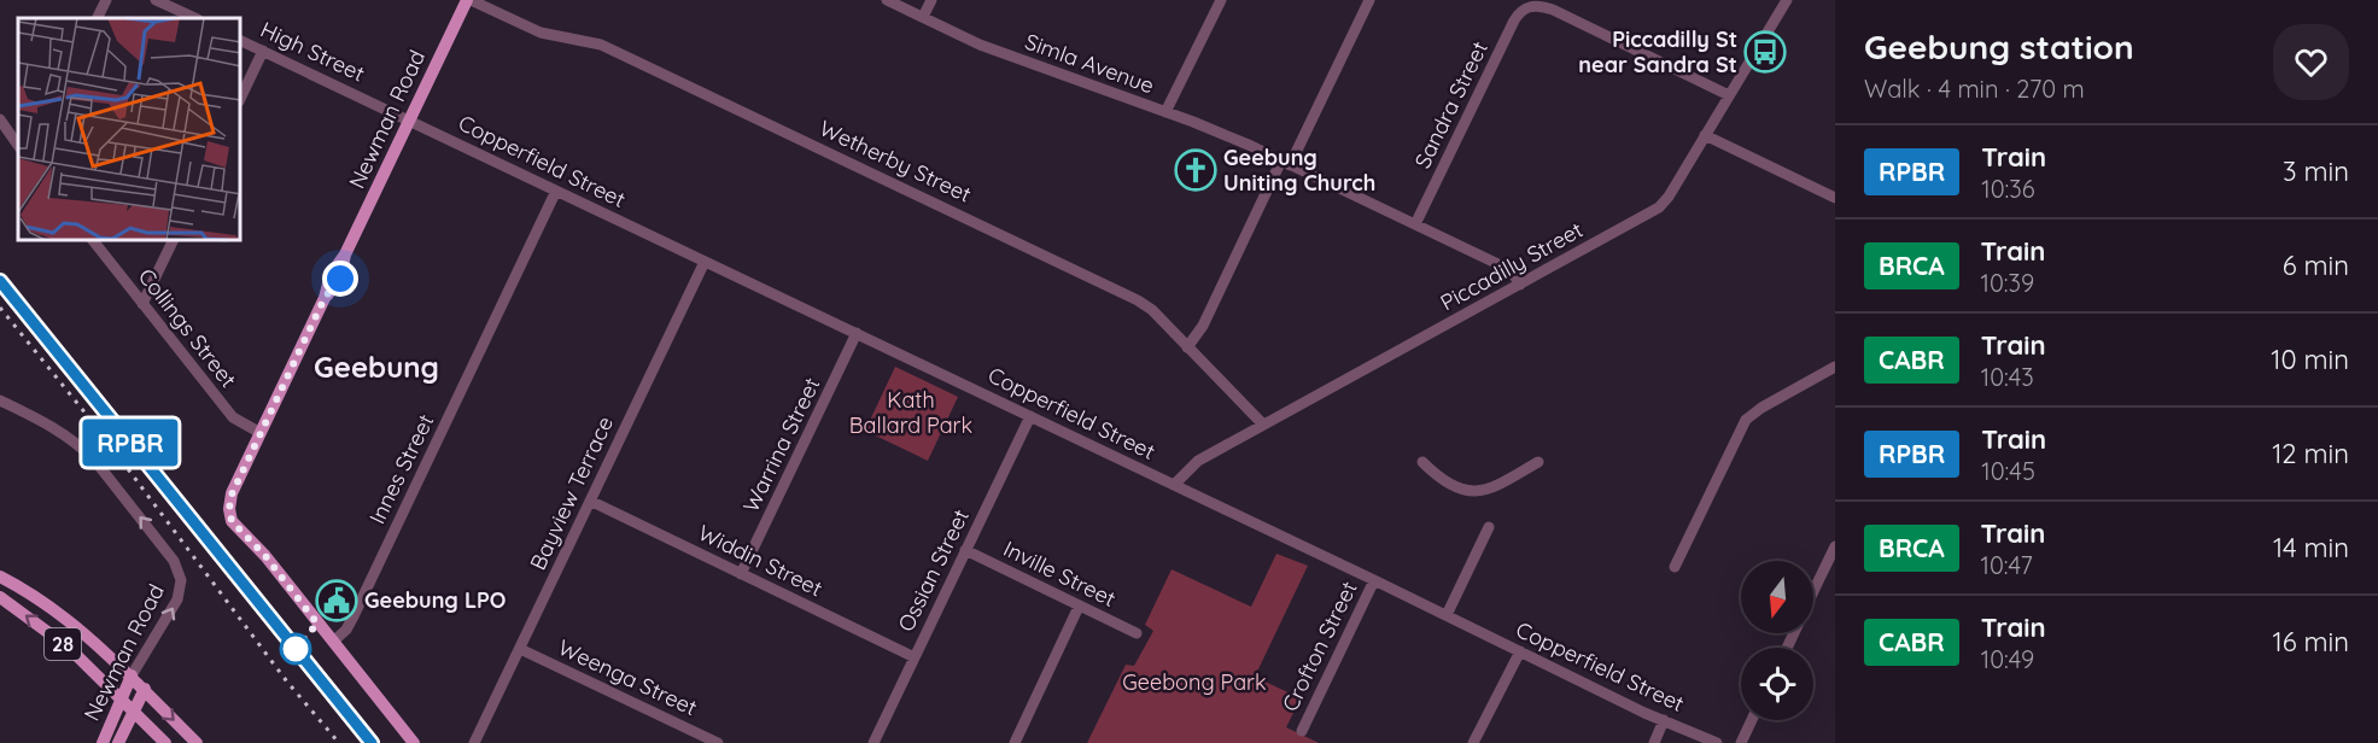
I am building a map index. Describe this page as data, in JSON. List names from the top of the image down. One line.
{"streets":{"main road":["Newman Road","28"],"street":["High Street","Simla Avenue","Sandra Street","Copperfield Street","Wetherby Street","Piccadilly Street","Collings Street","Warrina Street","Innes Street","Bayview Terrace","Widdin Street","Ossian Street","Inville Street","Crofton Street","Weenga Street"]},"crossings":[["High Street","Newman Road"],["High Street","Copperfield Street"],["Simla Avenue","Sandra Street"],["Simla Avenue","Piccadilly Street"],["Sandra Street","Piccadilly Street"],["Newman Road","Copperfield Street"],["Newman Road","Wetherby Street"],["Newman Road","Collings Street"],["Newman Road","Innes Street"],["Newman Road","28"],["Copperfield Street","Piccadilly Street"],["Copperfield Street","Warrina Street"],["Copperfield Street","Innes Street"],["Copperfield Street","Bayview Terrace"],["Copperfield Street","Ossian Street"],["Copperfield Street","Crofton Street"],["Wetherby Street","Piccadilly Street"],["Warrina Street","Widdin Street"],["Bayview Terrace","Widdin Street"],["Bayview Terrace","Weenga Street"],["Widdin Street","Ossian Street"],["Ossian Street","Inville Street"]],"districts":["Geebung"],"parks":["Kath Ballard Park","Geebong Park"],"places":{"bus stop":["Piccadilly St near Sandra St"],"church":["Geebung Uniting Church"],"public building":["Geebung LPO"]},"north":"bottom","page":{"on_map":"RPBR","heading":["Geebung station","Walk · 4 min · 270 m"],"list":[{"mark":"RPBR","name":"Train","note":"10:36","value":"3 min"},{"mark":"BRCA","name":"Train","note":"10:39","value":"6 min"},{"mark":"CABR","name":"Train","note":"10:43","value":"10 min"},{"mark":"RPBR","name":"Train","note":"10:45","value":"12 min"},{"mark":"BRCA","name":"Train","note":"10:47","value":"14 min"},{"mark":"CABR","name":"Train","note":"10:49","value":"16 min"}]}}
